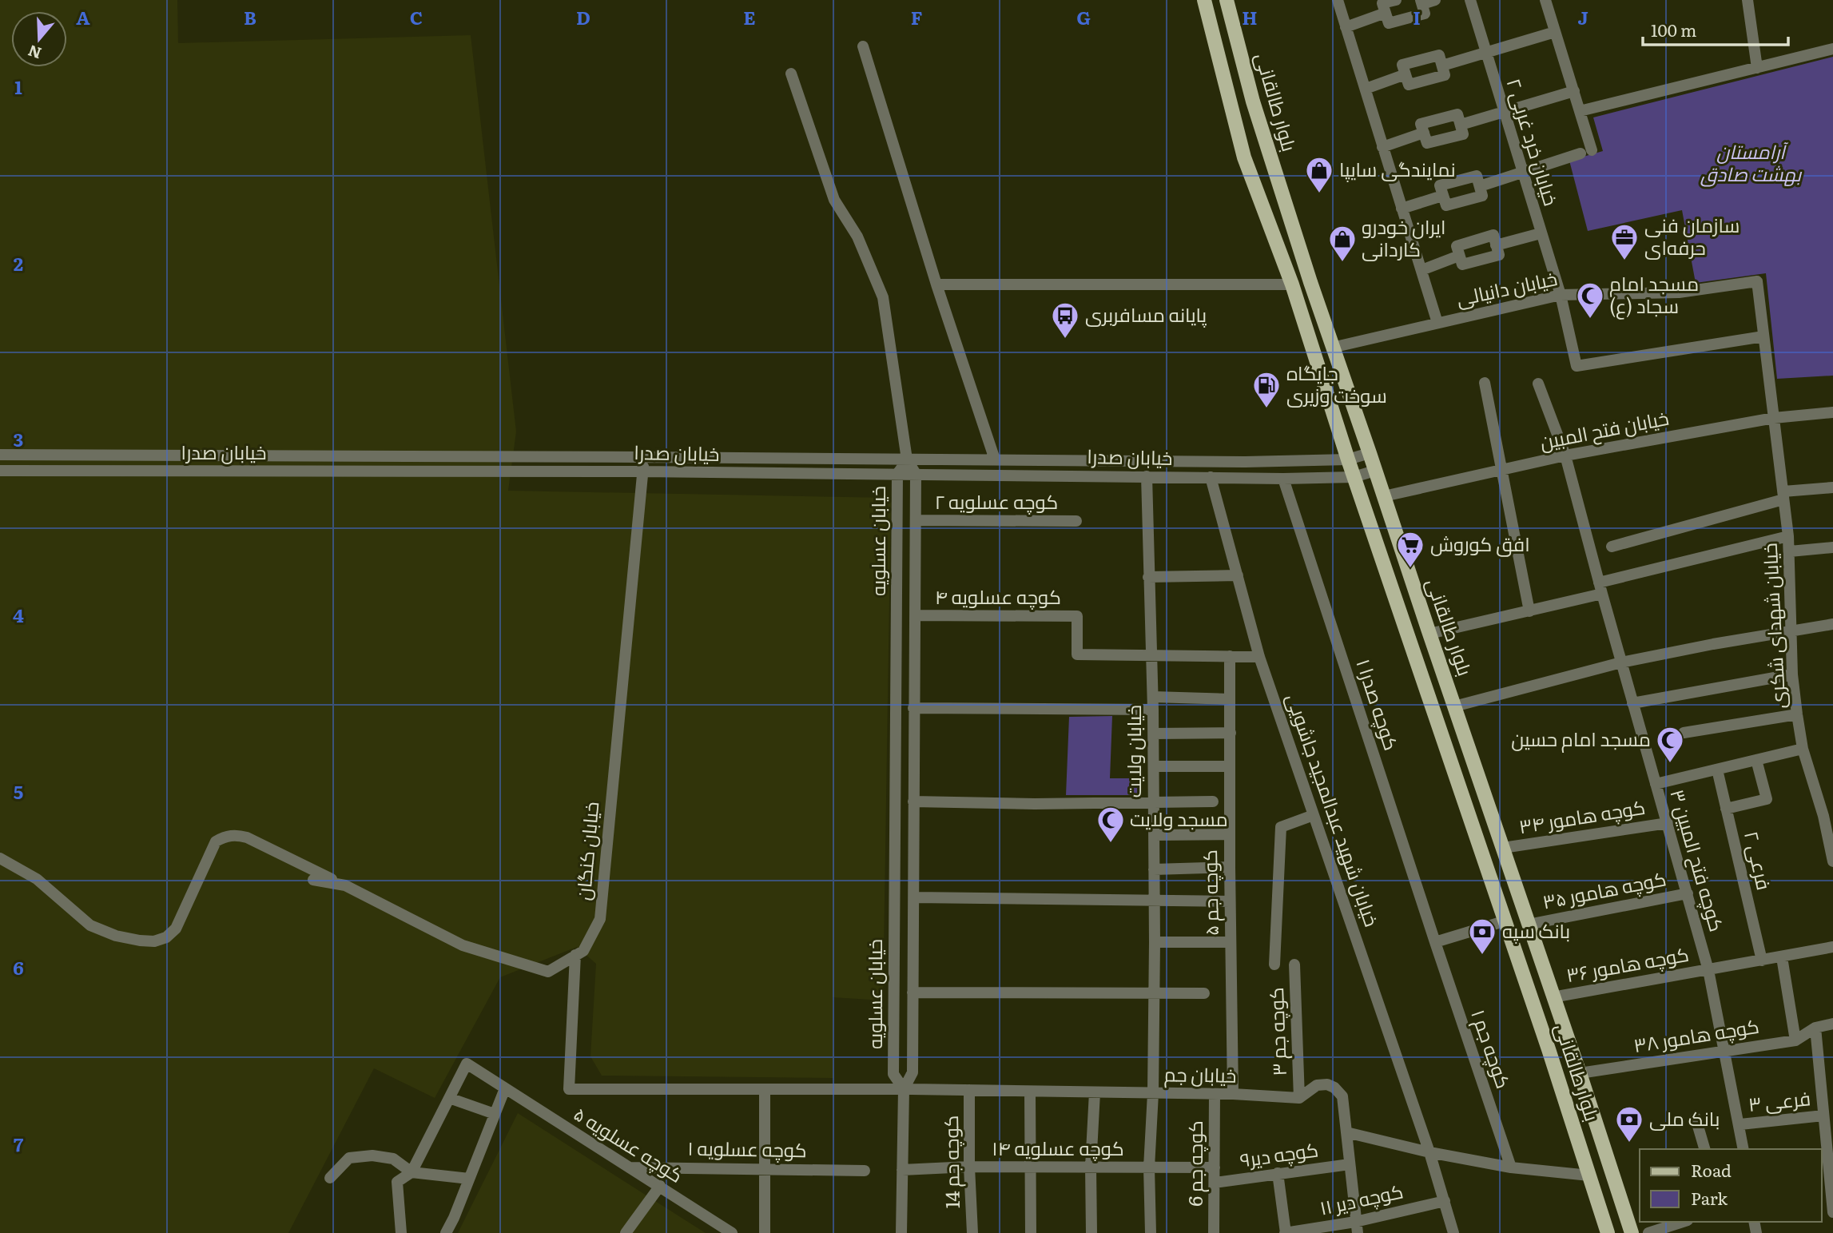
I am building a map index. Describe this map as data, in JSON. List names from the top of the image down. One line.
{"streets":{"main road":["بلوار طالقانی"],"street":["خیابان خرد غربی ۲","خیابان دانیالی","خیابان فتح المبین","خیابان صدرا","کوچه عسلویه ۲","خیابان عسلویه","کوچه عسلویه ۴","خیابان شهدای شکری","کوچه صدرا ۱","خیابان ولایت","خیابان شهید عبدالمجید جاشویی","کوچه هامور ۳۴","خیابان کنگان","کوچه فتح المبین ۳","فرعی ۲","کوچه هامور ۳۵","کوچه جم ۵","کوچه هامور ۳۶","کوچه جم ۳","کوچه هامور ۳۸","کوچه جم ۱","خیابان جم","فرعی ۳","کوچه عسلویه ۵","کوچه عسلویه ۱۴","کوچه عسلویه ۱","کوچه دیر۹","کوچه جم 14","کوچه جم 6","کوچه دیر ۱۱"]},"crossings":[["بلوار طالقانی","خیابان دانیالی"],["بلوار طالقانی","خیابان فتح المبین"],["بلوار طالقانی","خیابان صدرا"],["بلوار طالقانی","کوچه هامور ۳۴"],["بلوار طالقانی","کوچه هامور ۳۵"],["بلوار طالقانی","کوچه هامور ۳۶"],["بلوار طالقانی","کوچه هامور ۳۸"],["خیابان خرد غربی ۲","خیابان دانیالی"],["خیابان دانیالی","خیابان فتح المبین"],["خیابان دانیالی","خیابان شهدای شکری"],["خیابان فتح المبین","خیابان شهدای شکری"],["خیابان فتح المبین","کوچه فتح المبین ۳"],["خیابان صدرا","خیابان عسلویه"],["خیابان صدرا","کوچه صدرا ۱"],["خیابان صدرا","خیابان ولایت"],["خیابان صدرا","خیابان شهید عبدالمجید جاشویی"],["خیابان صدرا","خیابان کنگان"],["کوچه عسلویه ۲","خیابان عسلویه"],["خیابان عسلویه","کوچه عسلویه ۴"],["خیابان عسلویه","خیابان جم"],["خیابان عسلویه","کوچه عسلویه ۱۴"],["کوچه عسلویه ۴","خیابان ولایت"],["کوچه صدرا ۱","کوچه جم ۱"],["خیابان ولایت","خیابان جم"],["خیابان ولایت","کوچه عسلویه ۱۴"],["خیابان شهید عبدالمجید جاشویی","کوچه دیر ۱۱"],["کوچه هامور ۳۴","کوچه فتح المبین ۳"],["کوچه فتح المبین ۳","کوچه هامور ۳۵"],["کوچه فتح المبین ۳","کوچه هامور ۳۶"],["کوچه فتح المبین ۳","کوچه هامور ۳۸"],["کوچه فتح المبین ۳","فرعی ۳"],["فرعی ۲","کوچه هامور ۳۶"],["کوچه جم ۵","خیابان جم"],["کوچه جم ۳","خیابان جم"],["خیابان جم","کوچه جم 14"],["خیابان جم","کوچه جم 6"],["کوچه عسلویه ۵","کوچه عسلویه ۱"],["کوچه عسلویه ۱۴","کوچه جم 14"],["کوچه عسلویه ۱۴","کوچه جم 6"],["کوچه دیر۹","کوچه جم 6"]],"parks":["آرامستان بهشت صادق"],"places":{"shop":["نمایندگی سایپا","ایران خودرو کاردانی"],"office":["سازمان فنی حرفه‌ای"],"mosque":["مسجد امام سجاد (ع)","مسجد امام حسین","مسجد ولایت"],"bus stop":["پایانه مسافربری"],"fuel station":["جایگاه سوخت وزیری"],"supermarket":["افق کوروش"],"bank":["بانک سپه","بانک ملی"]},"legend":["Road","Park"],"scale_bar":"100 m","north":"bottom","grid":{"columns":["A","B","C","D","E","F","G","H","I","J"],"rows":["1","2","3","4","5","6","7"]}}
